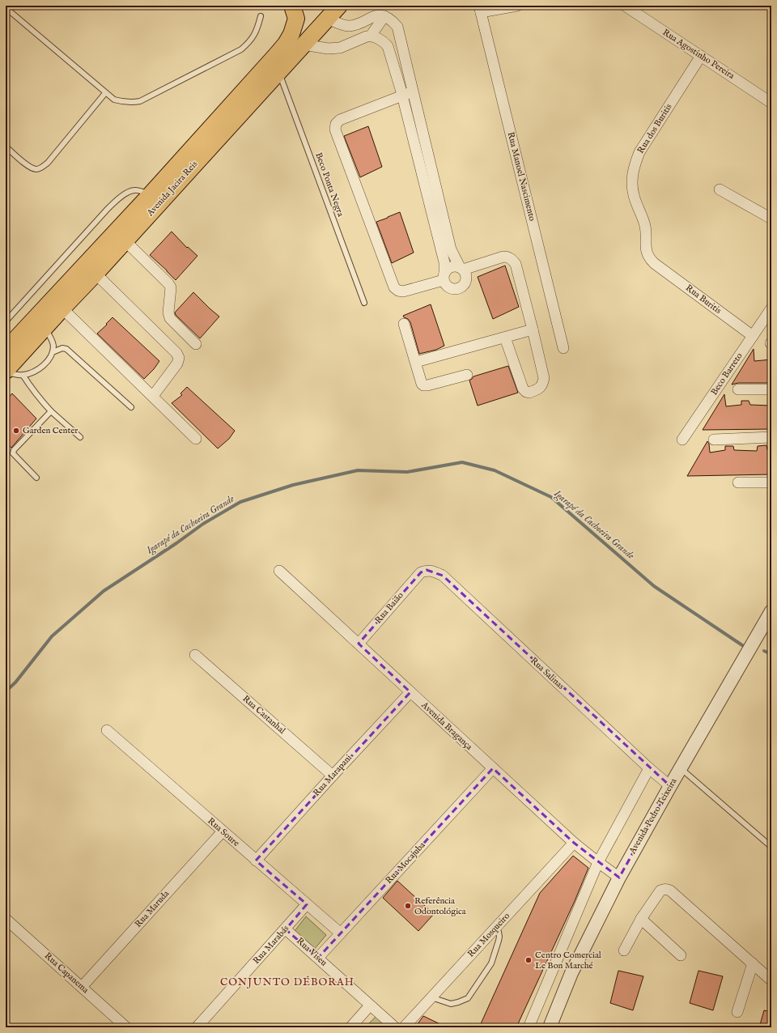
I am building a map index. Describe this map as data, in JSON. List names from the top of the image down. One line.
{"streets":{"main road":["Avenida Jacira Reis"],"street":["Rua Agostinho Pereira","Rua dos Buritis","Rua Manoel Nascimento","Rua Buritis","Beco Barreto","Rua Baião","Rua Salinas","Rua Castanhal","Avenida Bragança","Rua Marapani","Avenida Pedro Teixeira","Rua Soure","Rua Mocajuba","Rua Maruda","Rua Mosqueiro","Rua Marabás","Rua Viseu","Rua Capanema"],"lane":["Beco Ponta Negra"]},"crossings":[["Rua Agostinho Pereira","Rua dos Buritis"],["Rua dos Buritis","Rua Buritis"],["Beco Ponta Negra","Avenida Jacira Reis"],["Rua Buritis","Beco Barreto"],["Rua Baião","Rua Salinas"],["Rua Baião","Avenida Bragança"],["Rua Salinas","Avenida Pedro Teixeira"],["Rua Castanhal","Rua Marapani"],["Avenida Bragança","Rua Marapani"],["Avenida Bragança","Avenida Pedro Teixeira"],["Avenida Bragança","Rua Mocajuba"],["Avenida Bragança","Rua Mosqueiro"],["Rua Marapani","Rua Soure"],["Rua Soure","Rua Mocajuba"],["Rua Soure","Rua Maruda"],["Rua Soure","Rua Marabás"],["Rua Mocajuba","Rua Viseu"],["Rua Maruda","Rua Capanema"],["Rua Marabás","Rua Viseu"]],"districts":["CONJUNTO DÉBORAH"],"water":["Igarapé da Cachoeira Grande"],"places":["Garden Center","Referência Odontológica","Centro Comercial Le Bon Marché"]}
